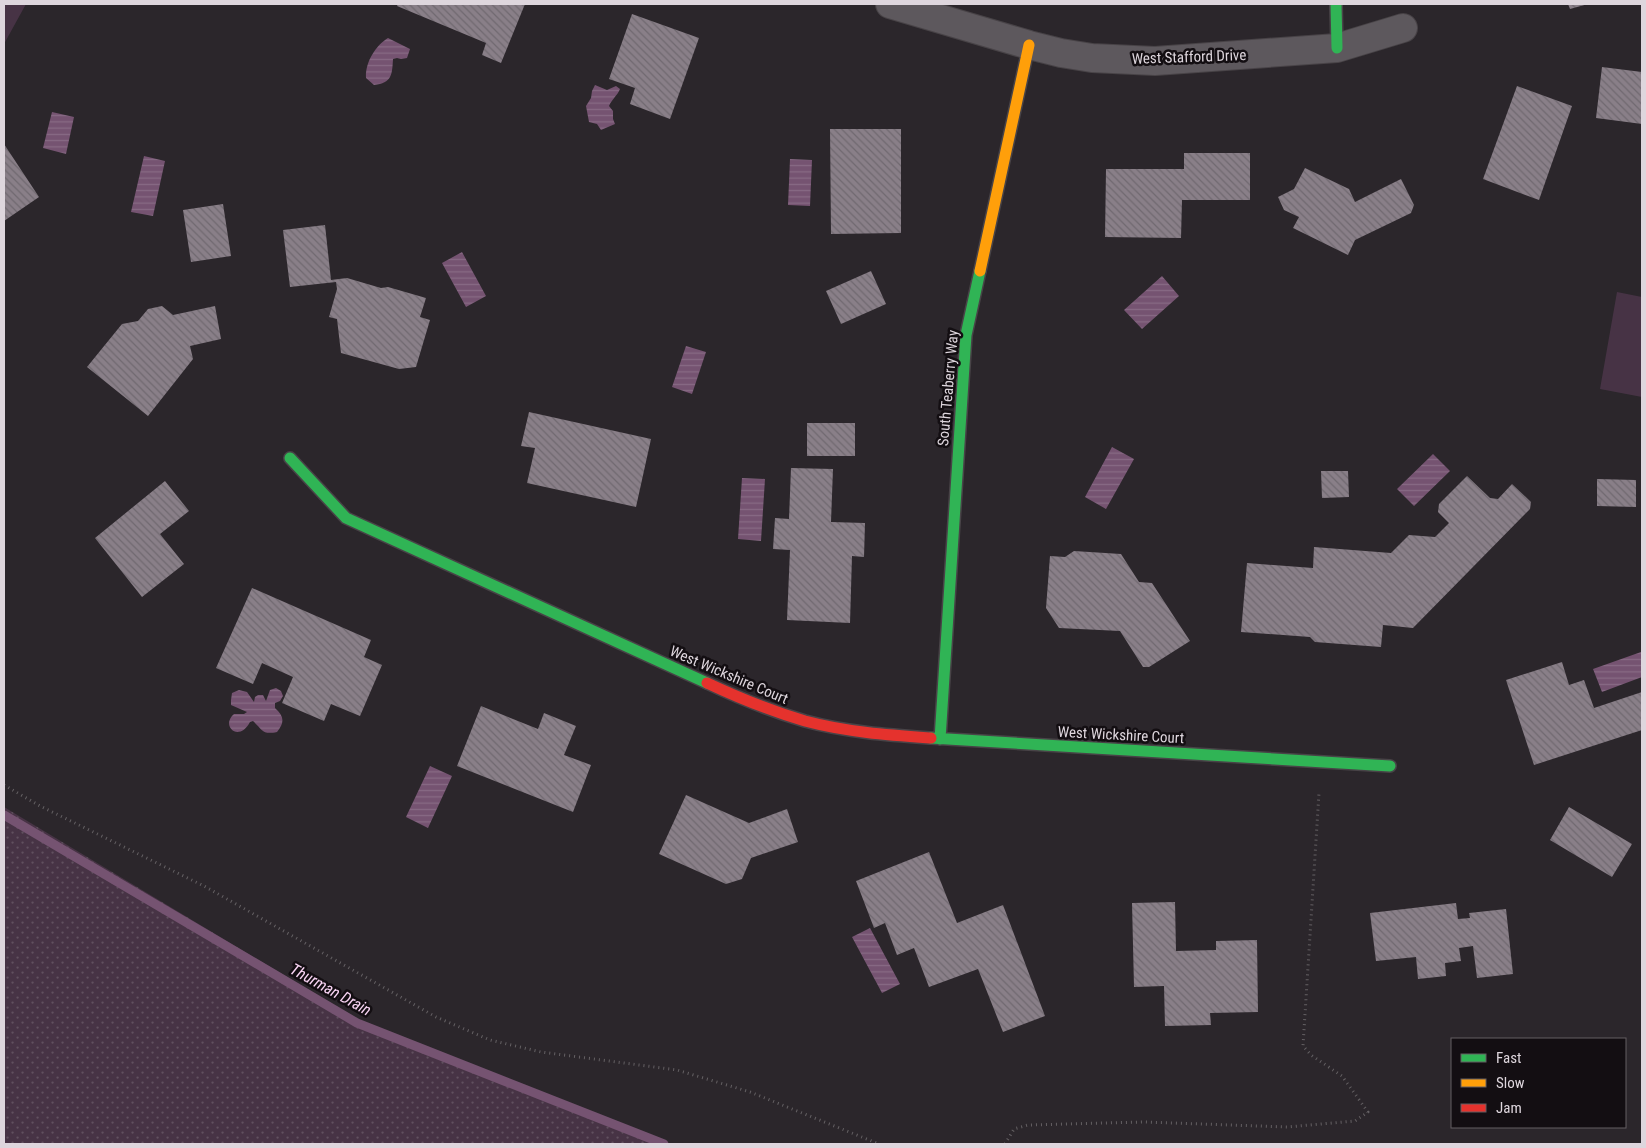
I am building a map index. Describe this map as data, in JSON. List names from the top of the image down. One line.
{"streets":{"street":["West Stafford Drive","South Teaberry Way","West Wickshire Court"]},"crossings":[["West Stafford Drive","South Teaberry Way"],["South Teaberry Way","West Wickshire Court"]],"water":["Thurman Drain"],"legend":["Fast","Slow","Jam"]}
